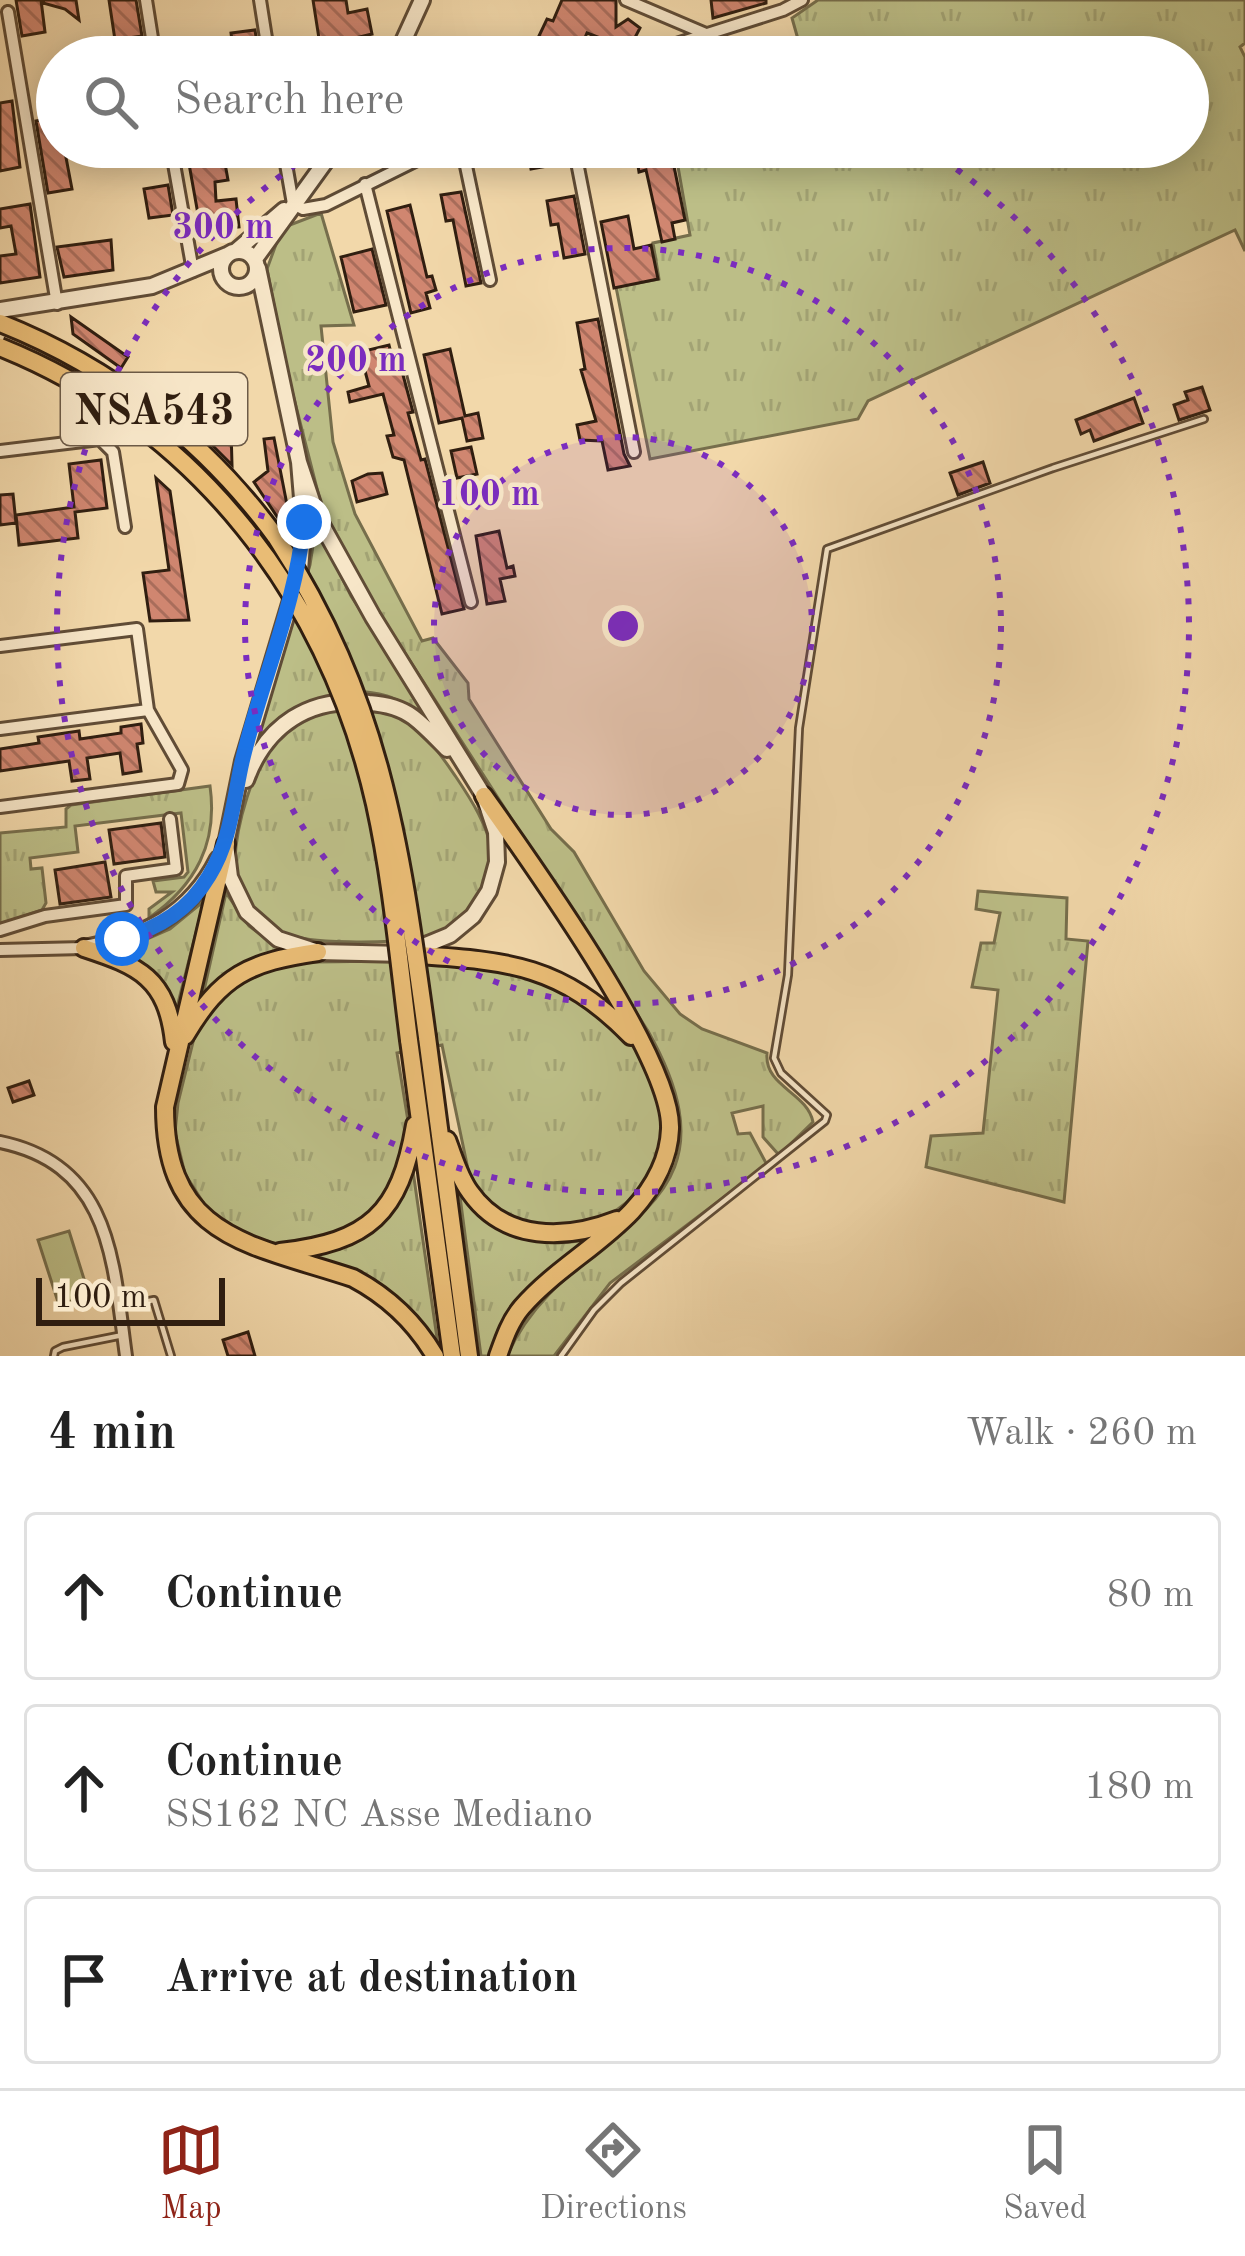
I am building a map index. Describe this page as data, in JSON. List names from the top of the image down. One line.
{"streets":{"highway":["NSA543"]},"scale_bar":"100 m","page":{"search":"Search here","scale":"100 m","heading":["4 min","Walk · 260 m"],"list":[["Continue","80 m"],["Continue","SS162 NC Asse Mediano","180 m"],"Arrive at destination"],"nav":["Map","Directions","Saved"]},"rings":["300 m","200 m","100 m"]}
